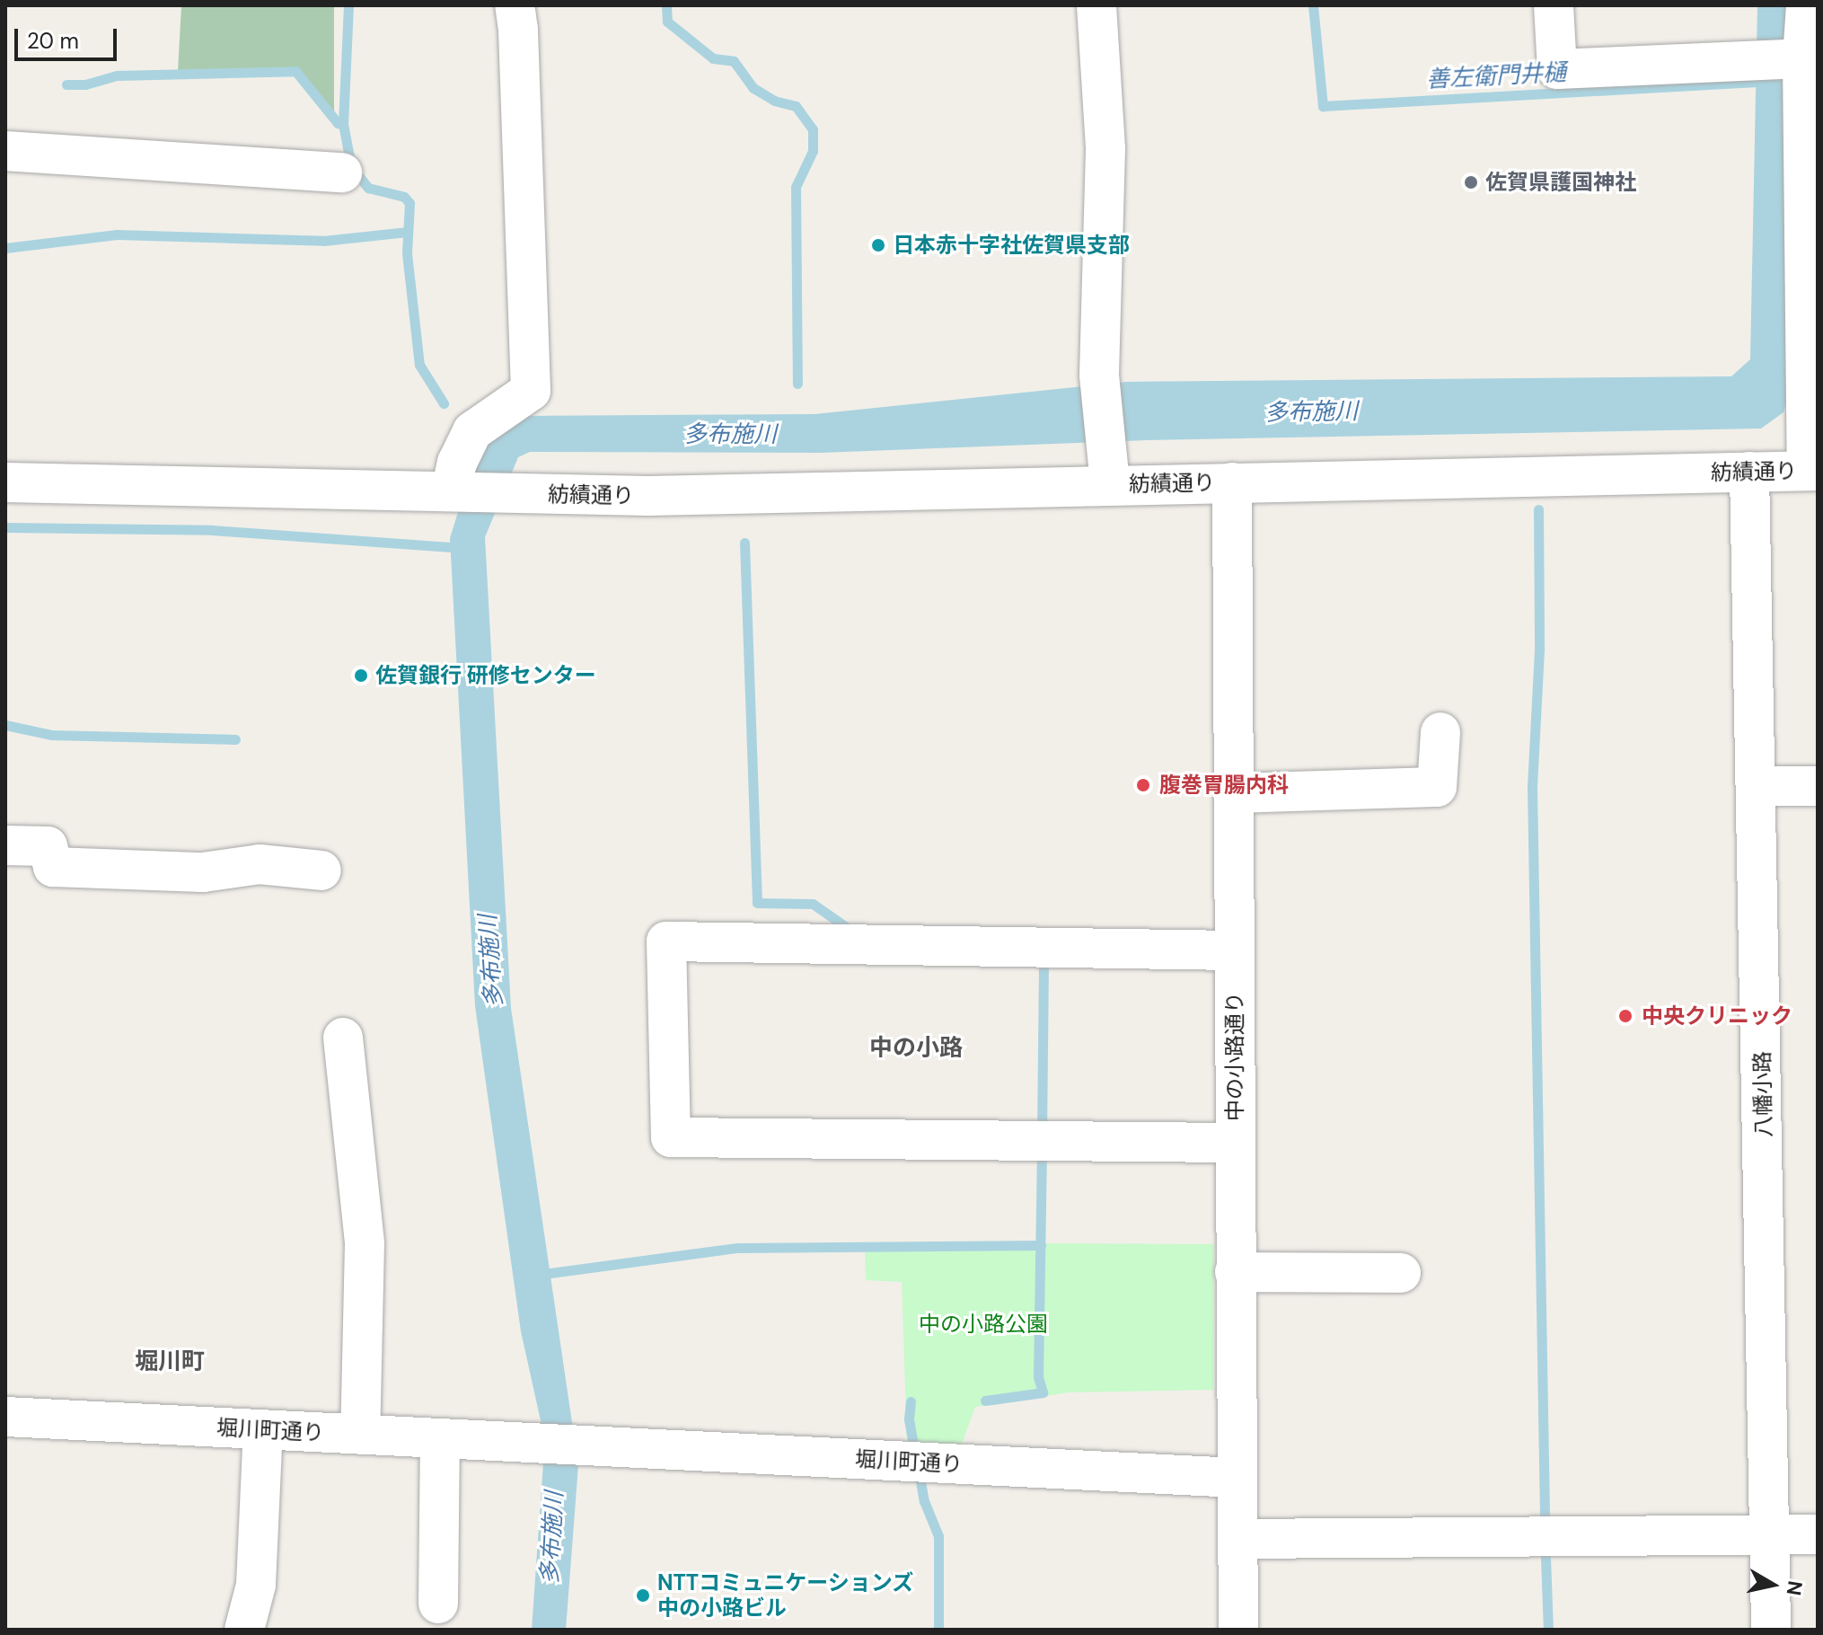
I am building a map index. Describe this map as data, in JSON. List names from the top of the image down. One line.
{"streets":{"street":["紡績通り","中の小路通り","八幡小路","堀川町通り"]},"crossings":[["紡績通り","中の小路通り"],["紡績通り","八幡小路"],["中の小路通り","堀川町通り"]],"districts":["中の小路","堀川町"],"water":["善左衛門井樋","多布施川"],"parks":["中の小路公園"],"places":["佐賀県護国神社","日本赤十字社佐賀県支部","佐賀銀行 研修センター","腹巻胃腸内科","中央クリニック","NTTコミュニケーションズ 中の小路ビル"],"scale_bar":"20 m","north":"right"}
